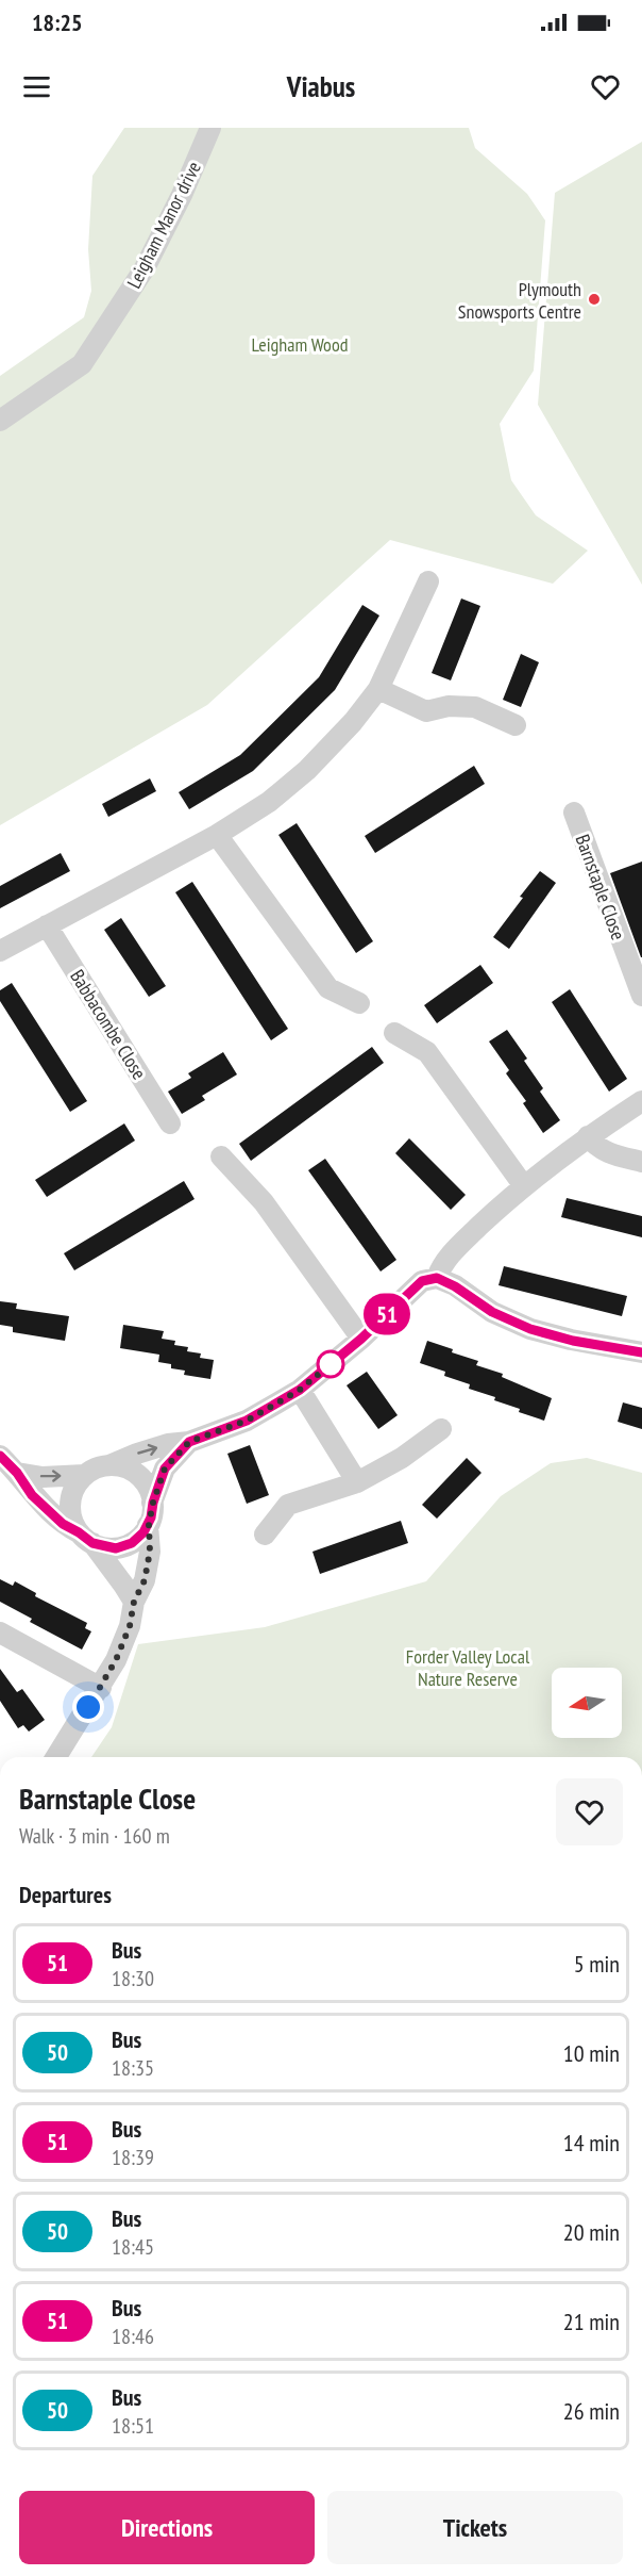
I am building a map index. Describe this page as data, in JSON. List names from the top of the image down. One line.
{"streets":{"street":["Leigham Manor drive","Barnstaple Close","Babbacombe Close"]},"parks":["Leigham Wood","Forder Valley Local Nature Reserve"],"places":["Plymouth Snowsports Centre"],"lines":["bus line 51"],"north":"left","page":{"status":"18:25","header":"Viabus","on_map":"51","heading":[["Barnstaple Close","Walk · 3 min · 160 m"],"Departures"],"list":[{"mark":"51","name":"Bus","note":"18:30","value":"5 min"},{"mark":"50","name":"Bus","note":"18:35","value":"10 min"},{"mark":"51","name":"Bus","note":"18:39","value":"14 min"},{"mark":"50","name":"Bus","note":"18:45","value":"20 min"},{"mark":"51","name":"Bus","note":"18:46","value":"21 min"},{"mark":"50","name":"Bus","note":"18:51","value":"26 min"}],"buttons":["Directions","Tickets"]}}
